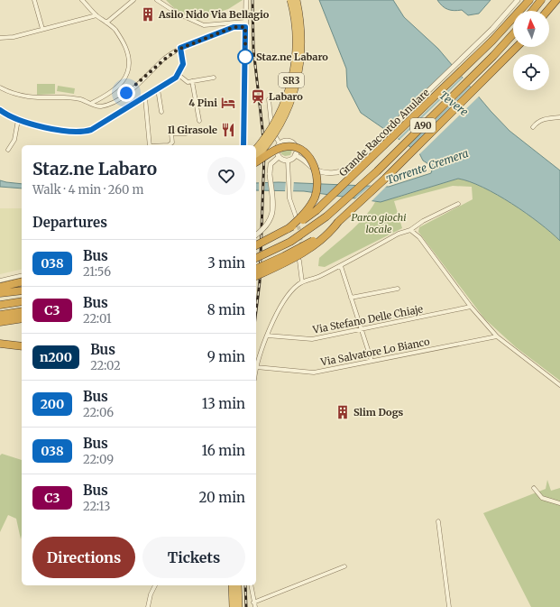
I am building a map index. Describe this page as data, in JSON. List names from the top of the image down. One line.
{"streets":{"highway":["SR3","A90","Grande Raccordo Anulare"],"street":["Via Stefano Delle Chiaje","Via Salvatore Lo Bianco"]},"water":["Tevere","Torrente Cremera"],"parks":["Parco giochi locale"],"places":{"building":["Asilo Nido Via Bellagio","Slim Dogs"],"other":["Staz.ne Labaro"],"station":["Labaro"],"hotel":["4 Pini"],"restaurant":["Il Girasole"]},"lines":["bus line 038"],"north":"top","page":{"heading":[["Staz.ne Labaro","Walk · 4 min · 260 m"],"Departures"],"list":[{"mark":"038","name":"Bus","note":"21:56","value":"3 min"},{"mark":"C3","name":"Bus","note":"22:01","value":"8 min"},{"mark":"n200","name":"Bus","note":"22:02","value":"9 min"},{"mark":"200","name":"Bus","note":"22:06","value":"13 min"},{"mark":"038","name":"Bus","note":"22:09","value":"16 min"},{"mark":"C3","name":"Bus","note":"22:13","value":"20 min"}],"buttons":["Directions","Tickets"]}}
